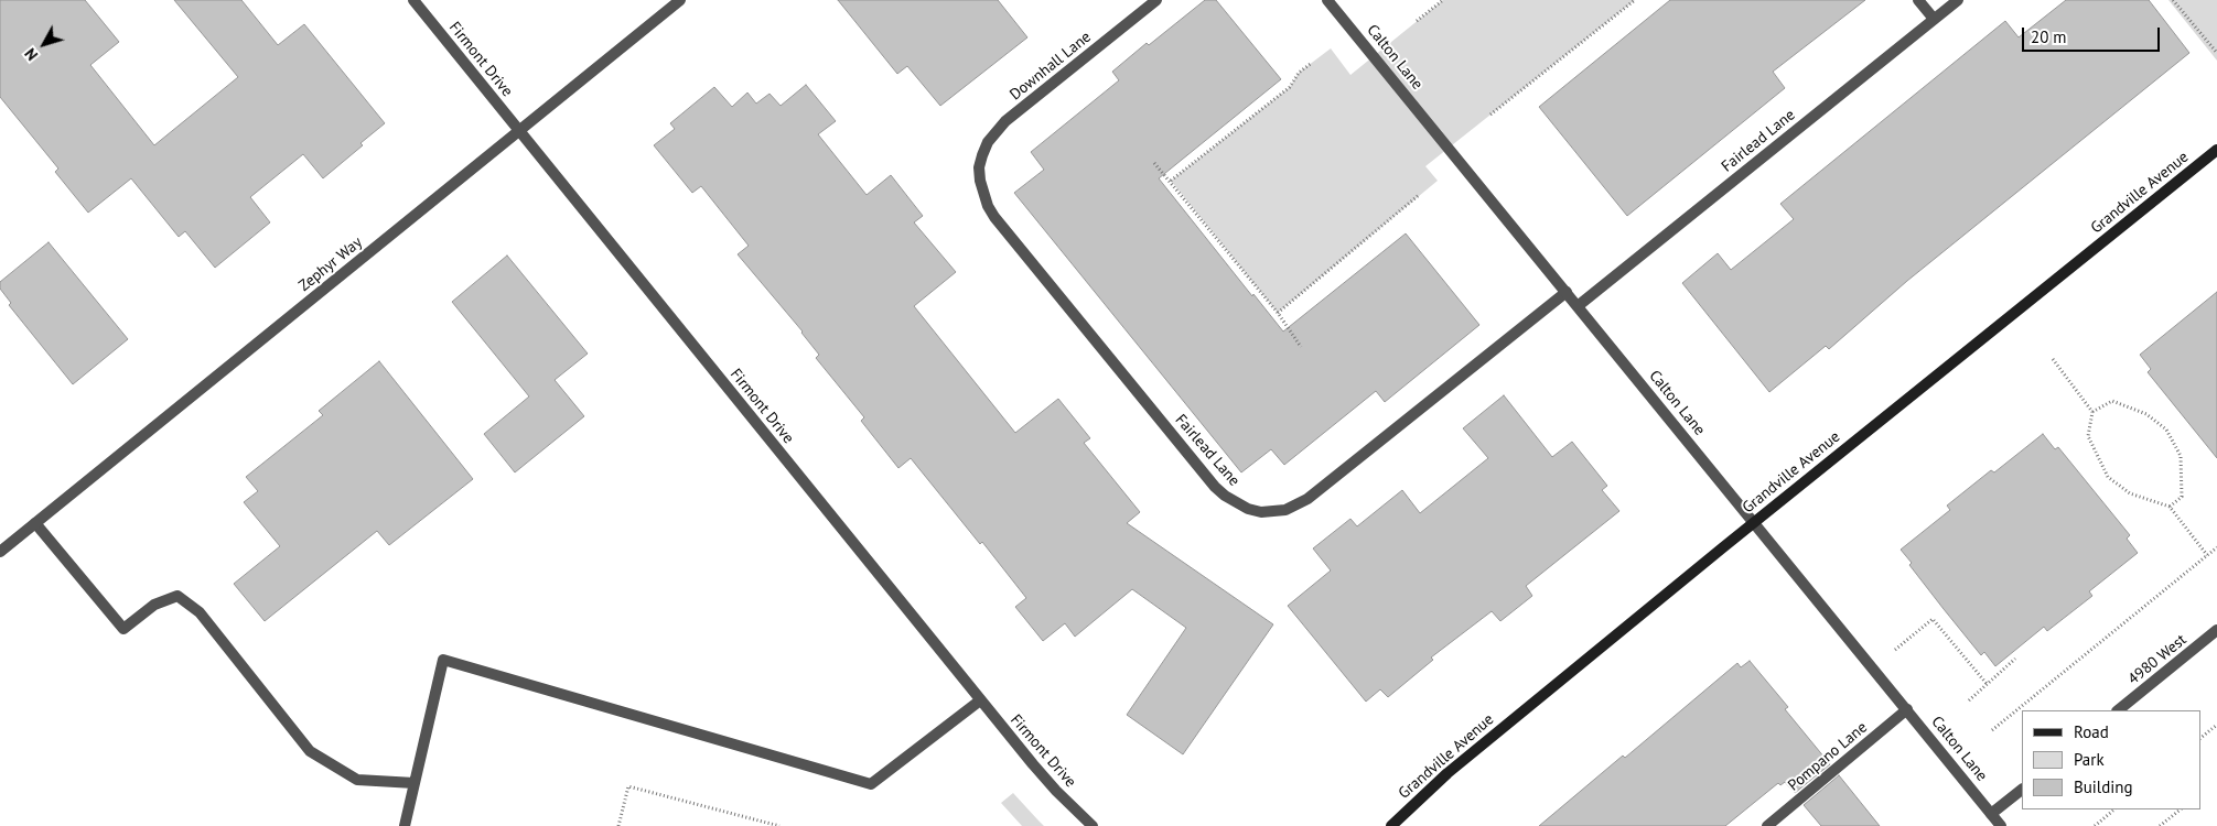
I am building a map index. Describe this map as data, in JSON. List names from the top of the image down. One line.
{"streets":{"street":["Calton Lane","Firmont Drive","Downhall Lane","Fairlead Lane","Grandville Avenue","Zephyr Way","4980 West","Pompano Lane"]},"crossings":[["Calton Lane","Fairlead Lane"],["Calton Lane","Grandville Avenue"],["Calton Lane","Pompano Lane"],["Firmont Drive","Zephyr Way"],["Downhall Lane","Fairlead Lane"]],"legend":["Road","Park","Building"],"scale_bar":"20 m","north":"bottom left"}
